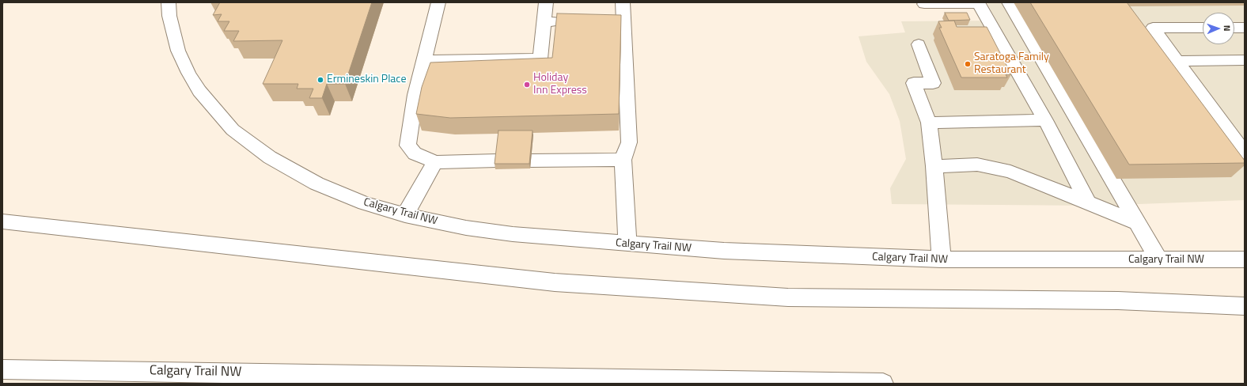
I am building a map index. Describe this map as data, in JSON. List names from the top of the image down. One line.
{"streets":{"main road":["Calgary Trail NW"]},"places":["Saratoga Family Restaurant","Ermineskin Place","Holiday Inn Express"],"north":"right"}
